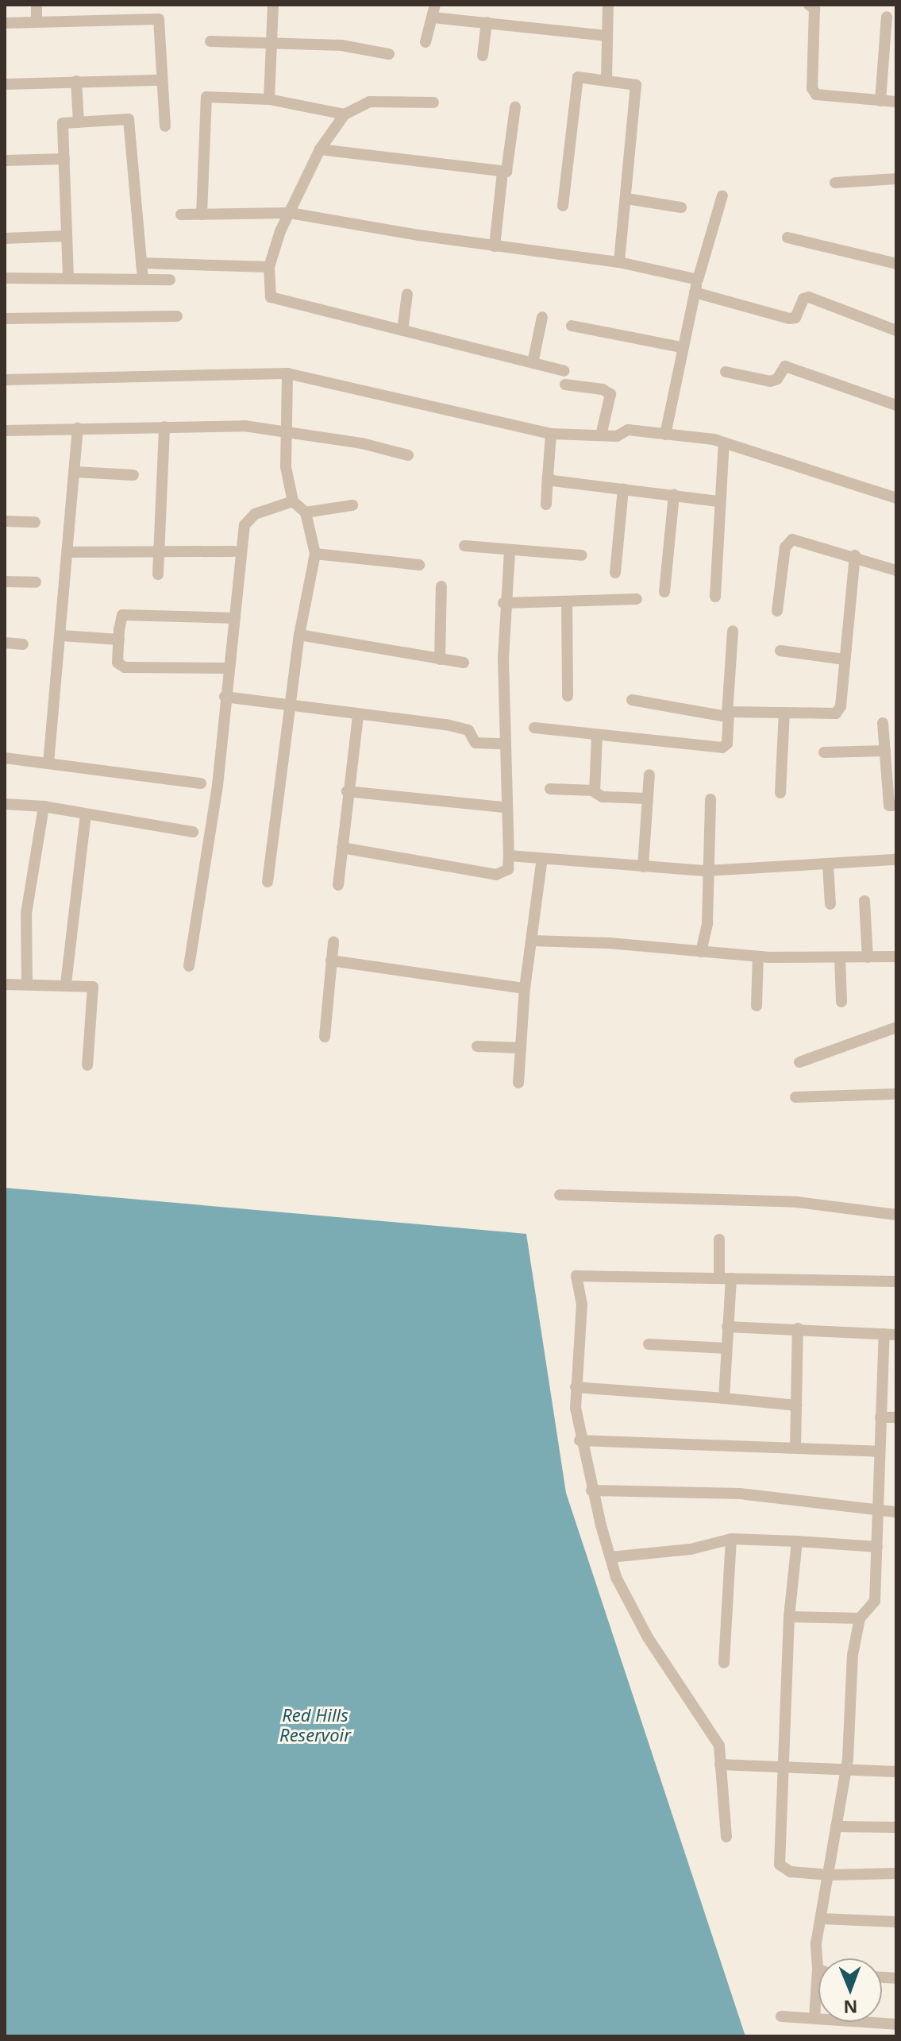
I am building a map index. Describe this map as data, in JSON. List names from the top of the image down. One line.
{"water":["Red Hills Reservoir"],"north":"bottom"}
